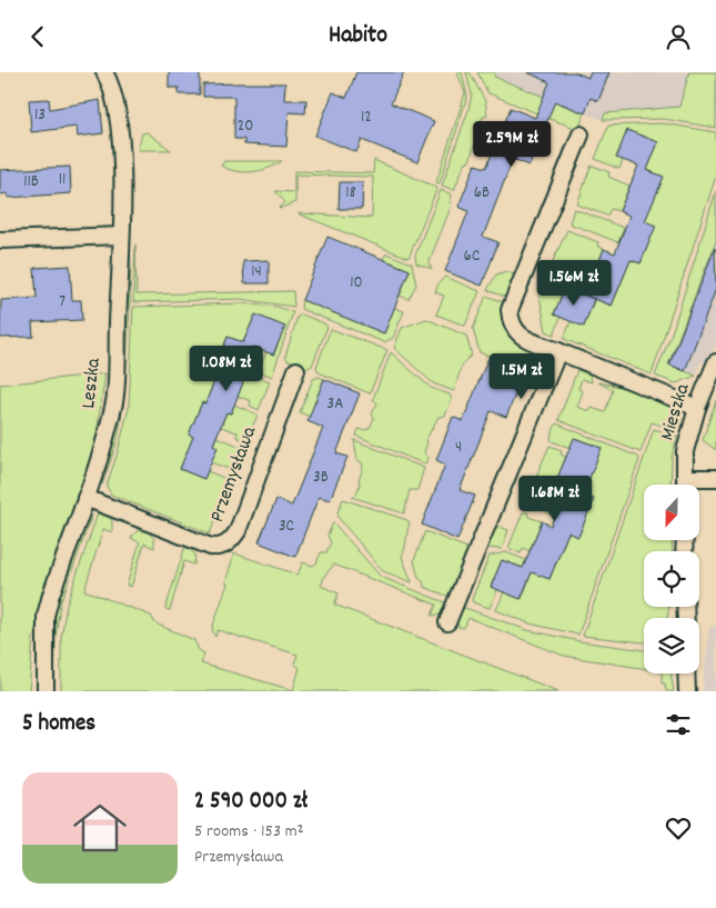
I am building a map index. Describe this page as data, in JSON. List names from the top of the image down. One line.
{"streets":{"street":["Leszka","Mieszka","Przemysława"]},"crossings":[["Leszka","Przemysława"]],"house_numbers":["13","12","20","11","11B","18","6B","6C","14","10","7","3A","4","3B","3C"],"north":"bottom","page":{"header":"Habito","price":["2.59M zł","1.56M zł","1.08M zł","1.5M zł","1.68M zł"],"heading":"5 homes","list":[{"name":"2 590 000 zł","note":"5 rooms · 153 m² · Przemysława"}]}}
